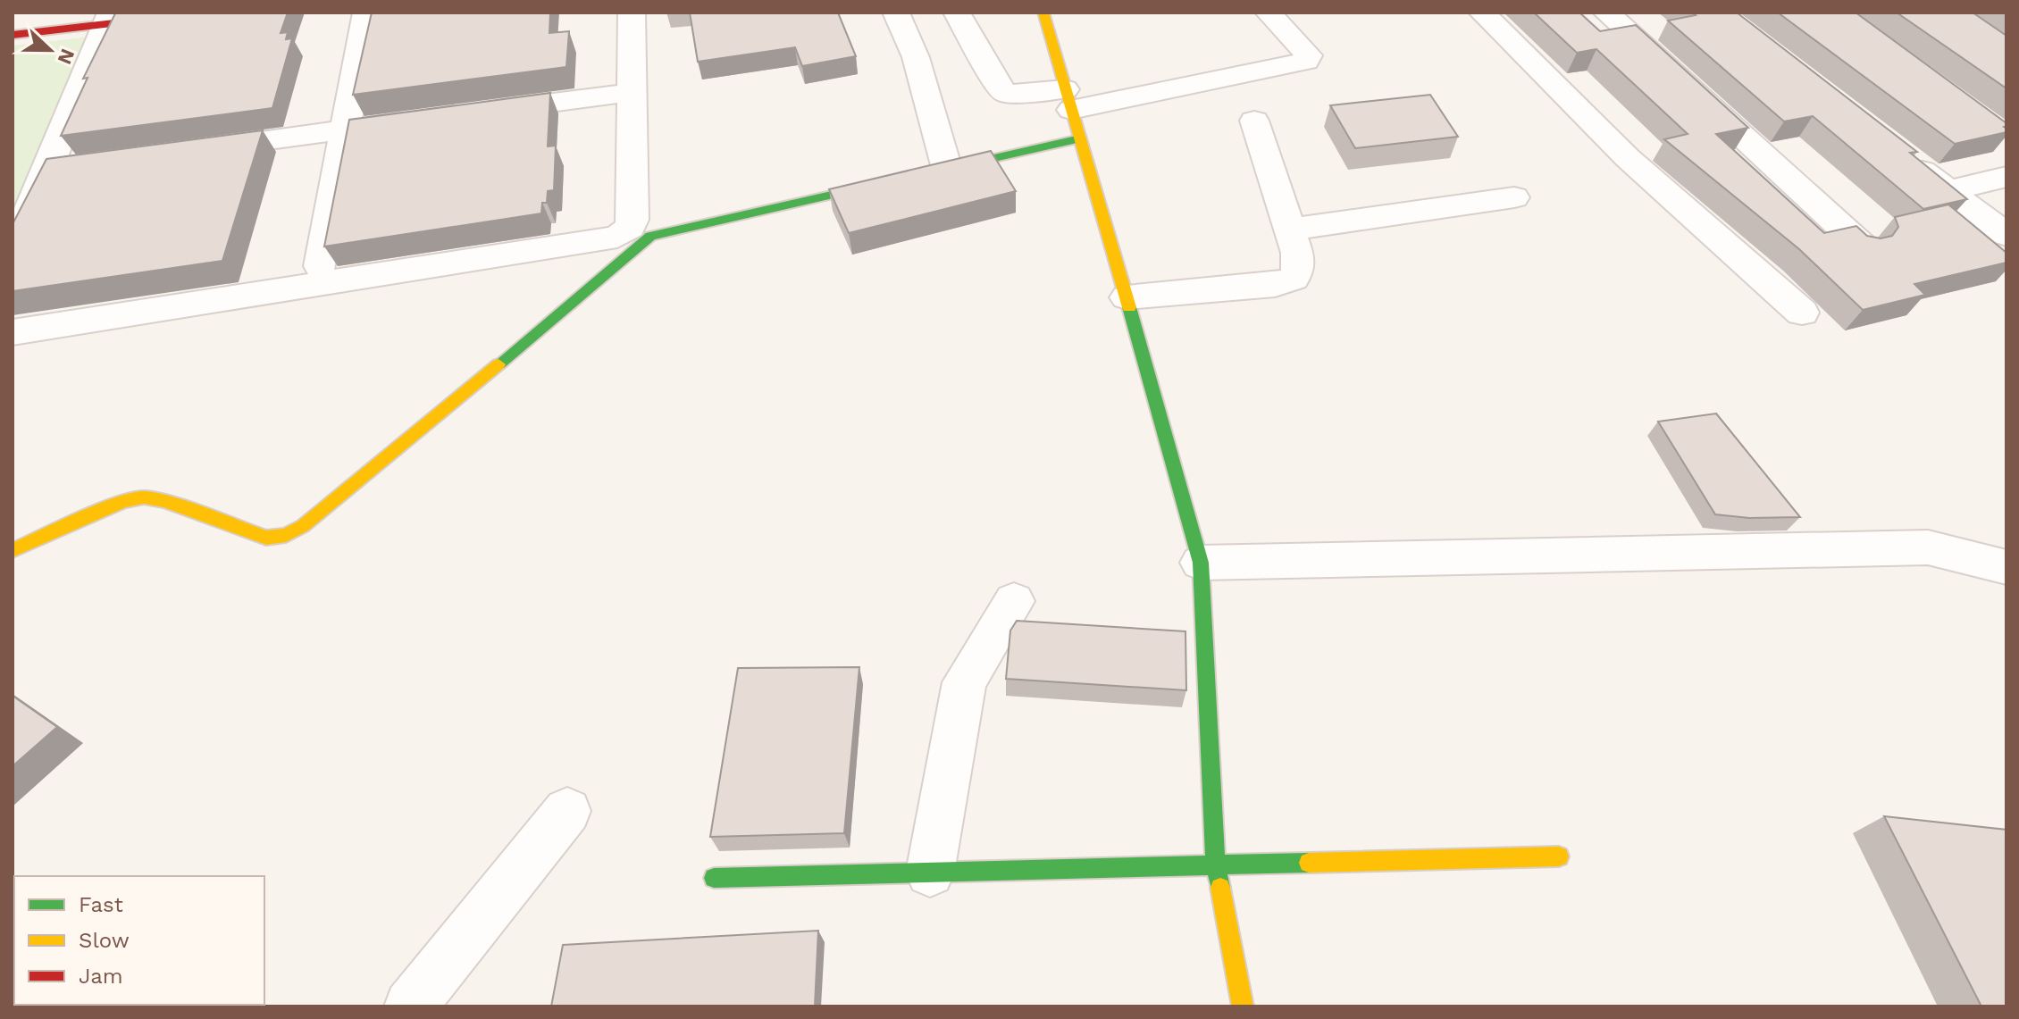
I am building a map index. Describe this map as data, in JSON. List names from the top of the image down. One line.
{"legend":["Fast","Slow","Jam"],"north":"right"}
